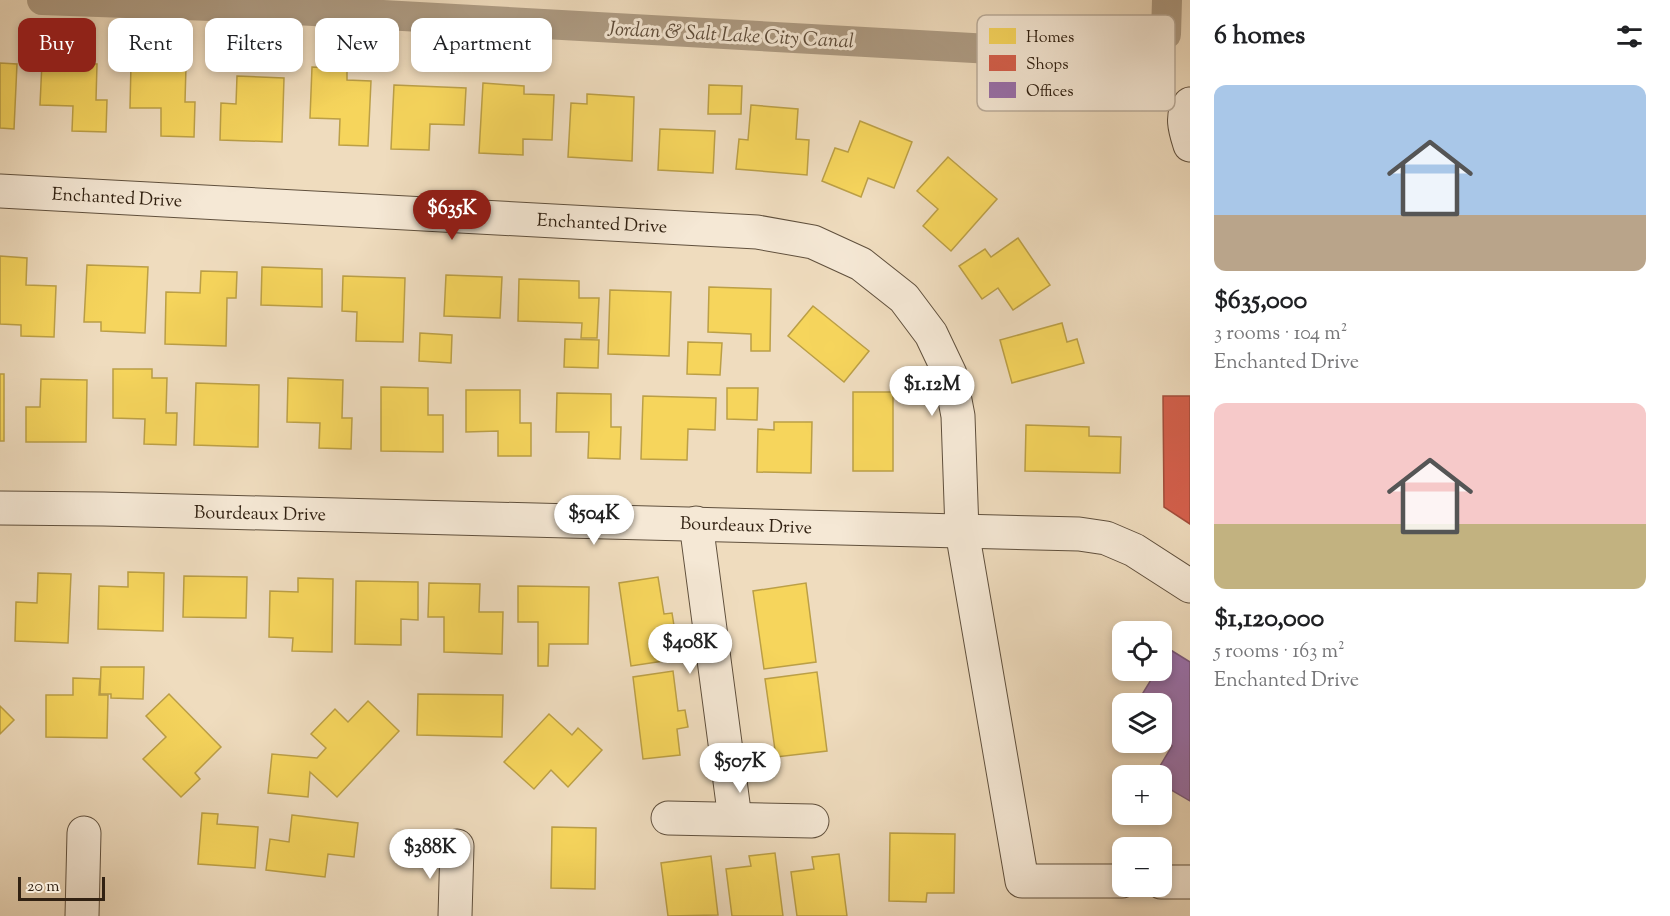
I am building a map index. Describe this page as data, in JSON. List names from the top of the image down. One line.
{"streets":{"street":["Enchanted Drive","Bourdeaux Drive"]},"crossings":[["Enchanted Drive","Bourdeaux Drive"]],"water":["Jordan & Salt Lake City Canal"],"legend":["Homes","Shops","Offices"],"scale_bar":"20 m","page":{"heading":"6 homes","chip":["Buy","Rent","Filters","New","Apartment"],"list":[{"name":"$635,000","note":"3 rooms · 104 m² · Enchanted Drive"},{"name":"$1,120,000","note":"5 rooms · 163 m² · Enchanted Drive"}],"price":["$635K","$1.12M","$504K","$408K","$507K","$388K"],"map_buttons":["+","−"],"scale":"20 m"}}
